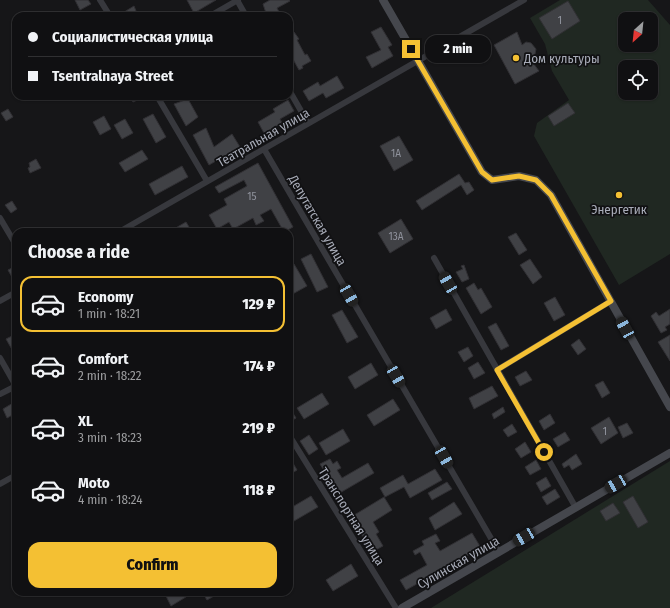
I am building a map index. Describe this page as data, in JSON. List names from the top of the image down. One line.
{"streets":{"main road":["Сулинская улица"],"street":["Театральная улица","Депутатская улица","Транспортная улица"]},"crossings":[["Театральная улица","Депутатская улица"],["Депутатская улица","Сулинская улица"]],"places":["Дом культуры","Энергетик"],"house_numbers":["1","1А","15","13А","1"],"north":"bottom left","page":{"banner":["Социалистическая улица","Tsentralnaya Street"],"bubble":"2 min","heading":"Choose a ride","list":[{"name":"Economy","note":"1 min · 18:21","value":"129 ₽"},{"name":"Comfort","note":"2 min · 18:22","value":"174 ₽"},{"name":"XL","note":"3 min · 18:23","value":"219 ₽"},{"name":"Moto","note":"4 min · 18:24","value":"118 ₽"}],"buttons":"Confirm"}}
